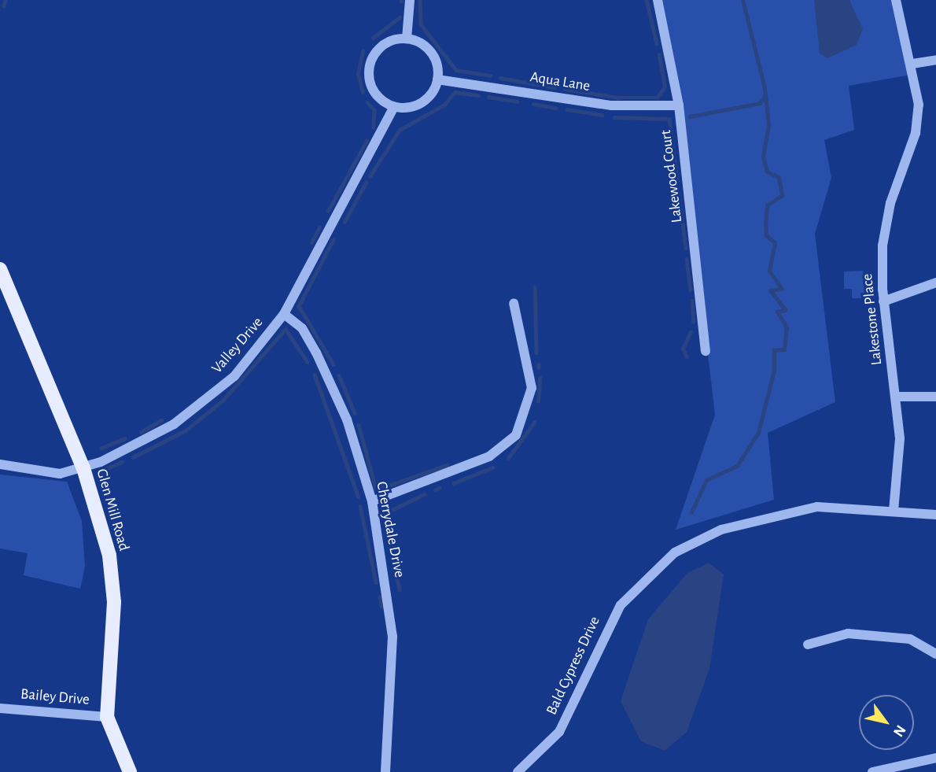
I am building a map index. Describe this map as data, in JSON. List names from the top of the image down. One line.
{"streets":{"main road":["Glen Mill Road"],"street":["Aqua Lane","Lakewood Court","Lakestone Place","Valley Drive","Cherrydale Drive","Bald Cypress Drive","Bailey Drive"]},"crossings":[["Aqua Lane","Lakewood Court"],["Aqua Lane","Valley Drive"],["Lakestone Place","Bald Cypress Drive"],["Valley Drive","Glen Mill Road"],["Valley Drive","Cherrydale Drive"],["Glen Mill Road","Bailey Drive"]],"north":"bottom right"}
